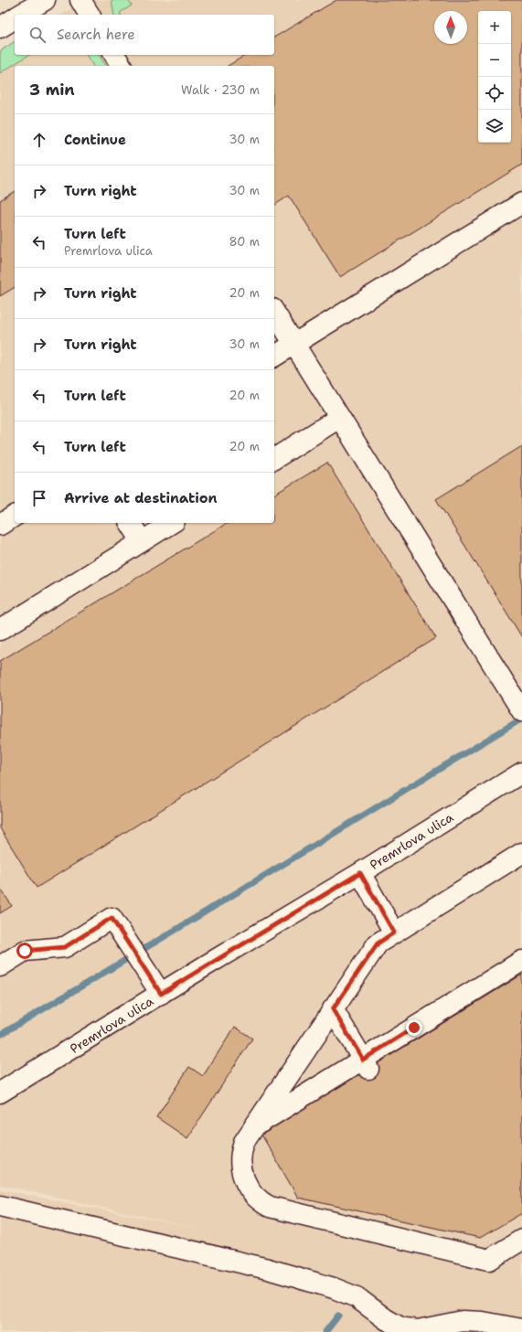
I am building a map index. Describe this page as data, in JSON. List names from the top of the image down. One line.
{"streets":{"street":["Premrlova ulica"]},"north":"top","page":{"map_buttons":["+","−"],"search":"Search here","heading":["3 min","Walk · 230 m"],"list":[["Continue","30 m"],["Turn right","30 m"],["Turn left","Premrlova ulica","80 m"],["Turn right","20 m"],["Turn right","30 m"],["Turn left","20 m"],["Turn left","20 m"],"Arrive at destination"]}}
